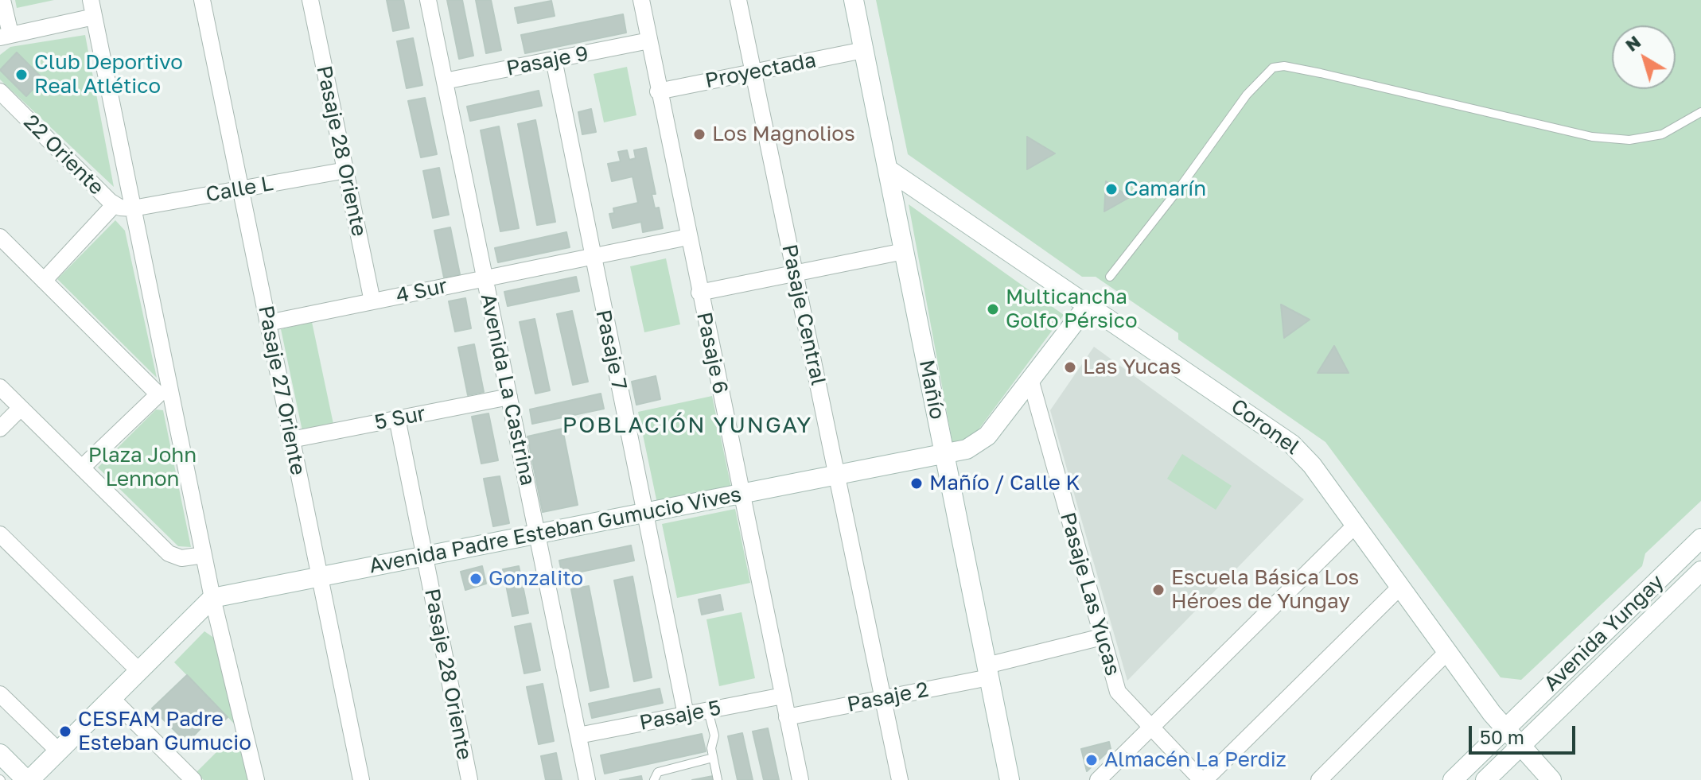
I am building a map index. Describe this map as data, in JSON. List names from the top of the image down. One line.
{"streets":{"street":["Pasaje 9","Proyectada","Pasaje 28 Oriente","22 Oriente","Calle L","4 Sur","Pasaje Central","Pasaje 7","Pasaje 6","Avenida La Castrina","Mañío","Pasaje 27 Oriente","5 Sur","Coronel","Avenida Padre Esteban Gumucio Vives","Pasaje Las Yucas","Avenida Yungay","Pasaje 2","Pasaje 5"]},"crossings":[["Pasaje 9","Pasaje 7"],["Pasaje 9","Pasaje 6"],["Pasaje 9","Avenida La Castrina"],["Proyectada","Pasaje Central"],["Proyectada","Pasaje 6"],["Proyectada","Mañío"],["Pasaje 28 Oriente","Calle L"],["Pasaje 28 Oriente","4 Sur"],["Pasaje 28 Oriente","5 Sur"],["Pasaje 28 Oriente","Avenida Padre Esteban Gumucio Vives"],["22 Oriente","Calle L"],["Calle L","Pasaje 27 Oriente"],["4 Sur","Pasaje 7"],["4 Sur","Pasaje 6"],["4 Sur","Avenida La Castrina"],["4 Sur","Pasaje 27 Oriente"],["Pasaje Central","Avenida Padre Esteban Gumucio Vives"],["Pasaje Central","Pasaje 2"],["Pasaje 7","Avenida Padre Esteban Gumucio Vives"],["Pasaje 7","Pasaje 5"],["Pasaje 6","Avenida Padre Esteban Gumucio Vives"],["Pasaje 6","Pasaje 2"],["Pasaje 6","Pasaje 5"],["Avenida La Castrina","5 Sur"],["Avenida La Castrina","Avenida Padre Esteban Gumucio Vives"],["Avenida La Castrina","Pasaje 5"],["Mañío","Coronel"],["Mañío","Avenida Padre Esteban Gumucio Vives"],["Mañío","Pasaje 2"],["Pasaje 27 Oriente","5 Sur"],["Pasaje 27 Oriente","Avenida Padre Esteban Gumucio Vives"],["Coronel","Avenida Padre Esteban Gumucio Vives"],["Coronel","Avenida Yungay"],["Avenida Padre Esteban Gumucio Vives","Pasaje Las Yucas"],["Pasaje Las Yucas","Pasaje 2"]],"districts":["POBLACIÓN YUNGAY"],"parks":["Plaza John Lennon"],"places":["Club Deportivo Real Atlético","Los Magnolios","Camarín","Multicancha Golfo Pérsico","Las Yucas","Mañío / Calle K","Gonzalito","Escuela Básica Los Héroes de Yungay","CESFAM Padre Esteban Gumucio","Almacén La Perdiz"],"scale_bar":"50 m","north":"top left"}
